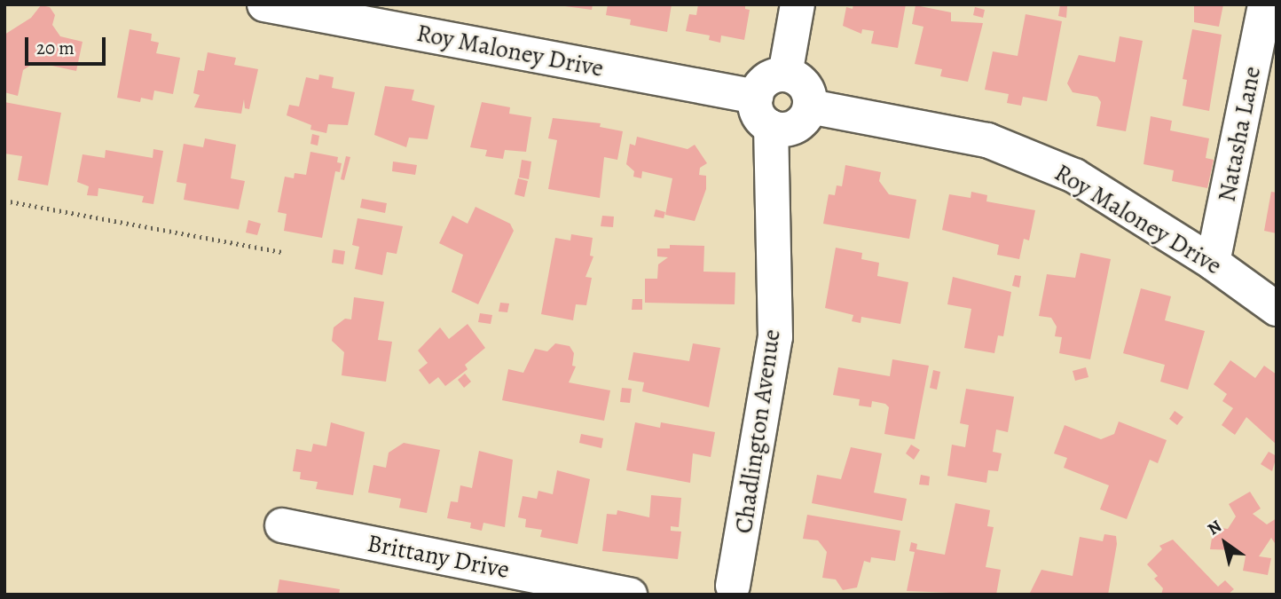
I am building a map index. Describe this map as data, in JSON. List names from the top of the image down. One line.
{"streets":{"street":["Roy Maloney Drive","Natasha Lane","Chadlington Avenue","Brittany Drive"]},"crossings":[["Roy Maloney Drive","Natasha Lane"],["Roy Maloney Drive","Chadlington Avenue"]],"scale_bar":"20 m","north":"top left"}
